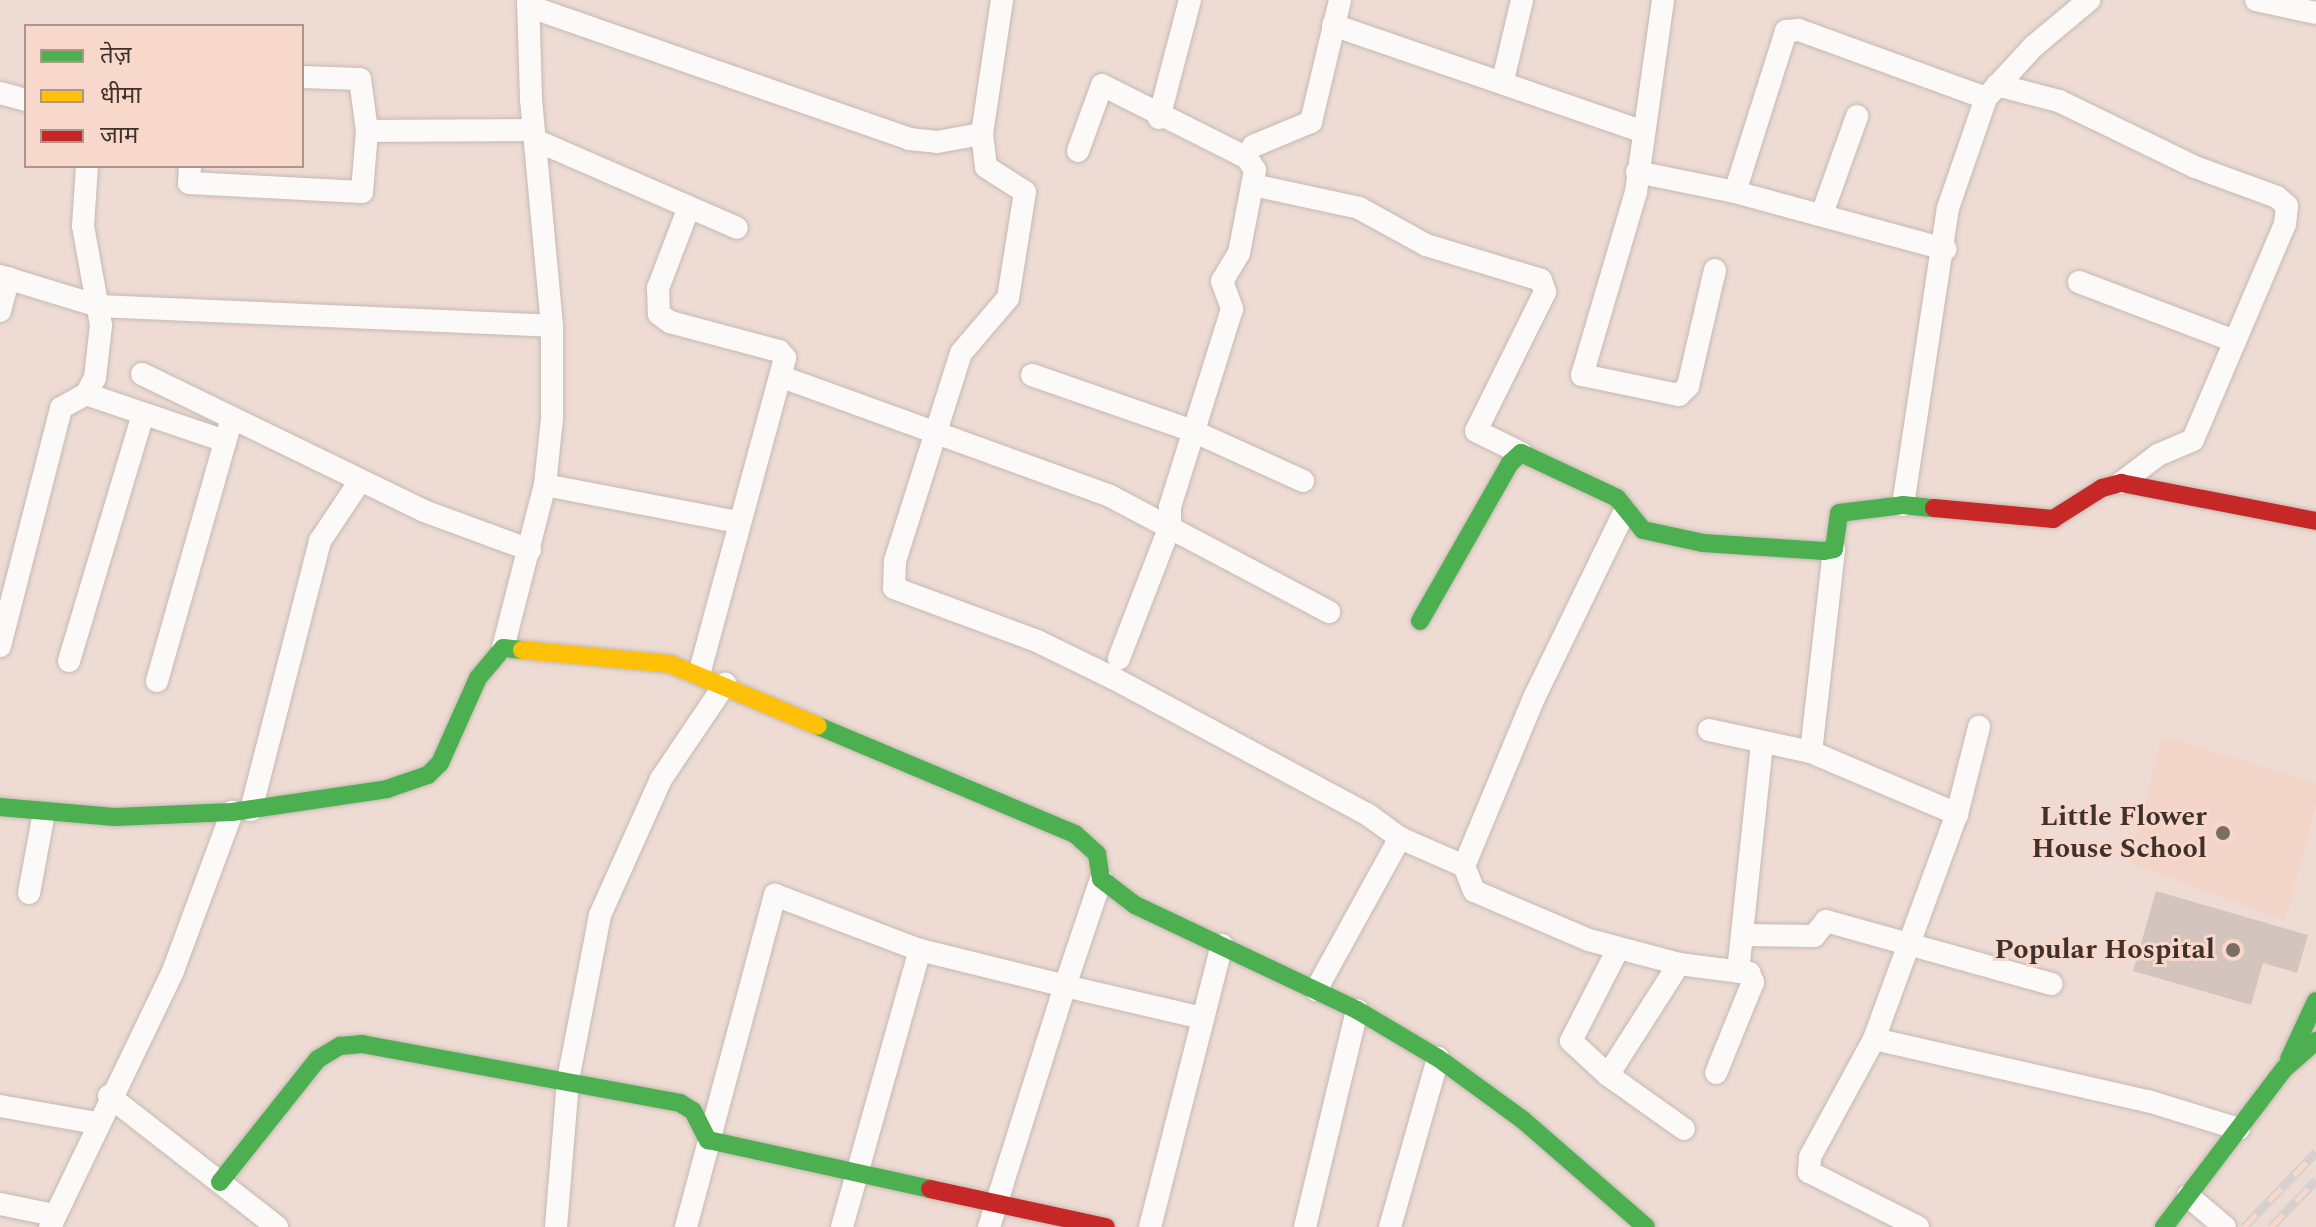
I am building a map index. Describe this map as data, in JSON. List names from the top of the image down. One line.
{"places":["Little Flower House School","Popular Hospital"],"legend":["तेज़","धीमा","जाम"]}
